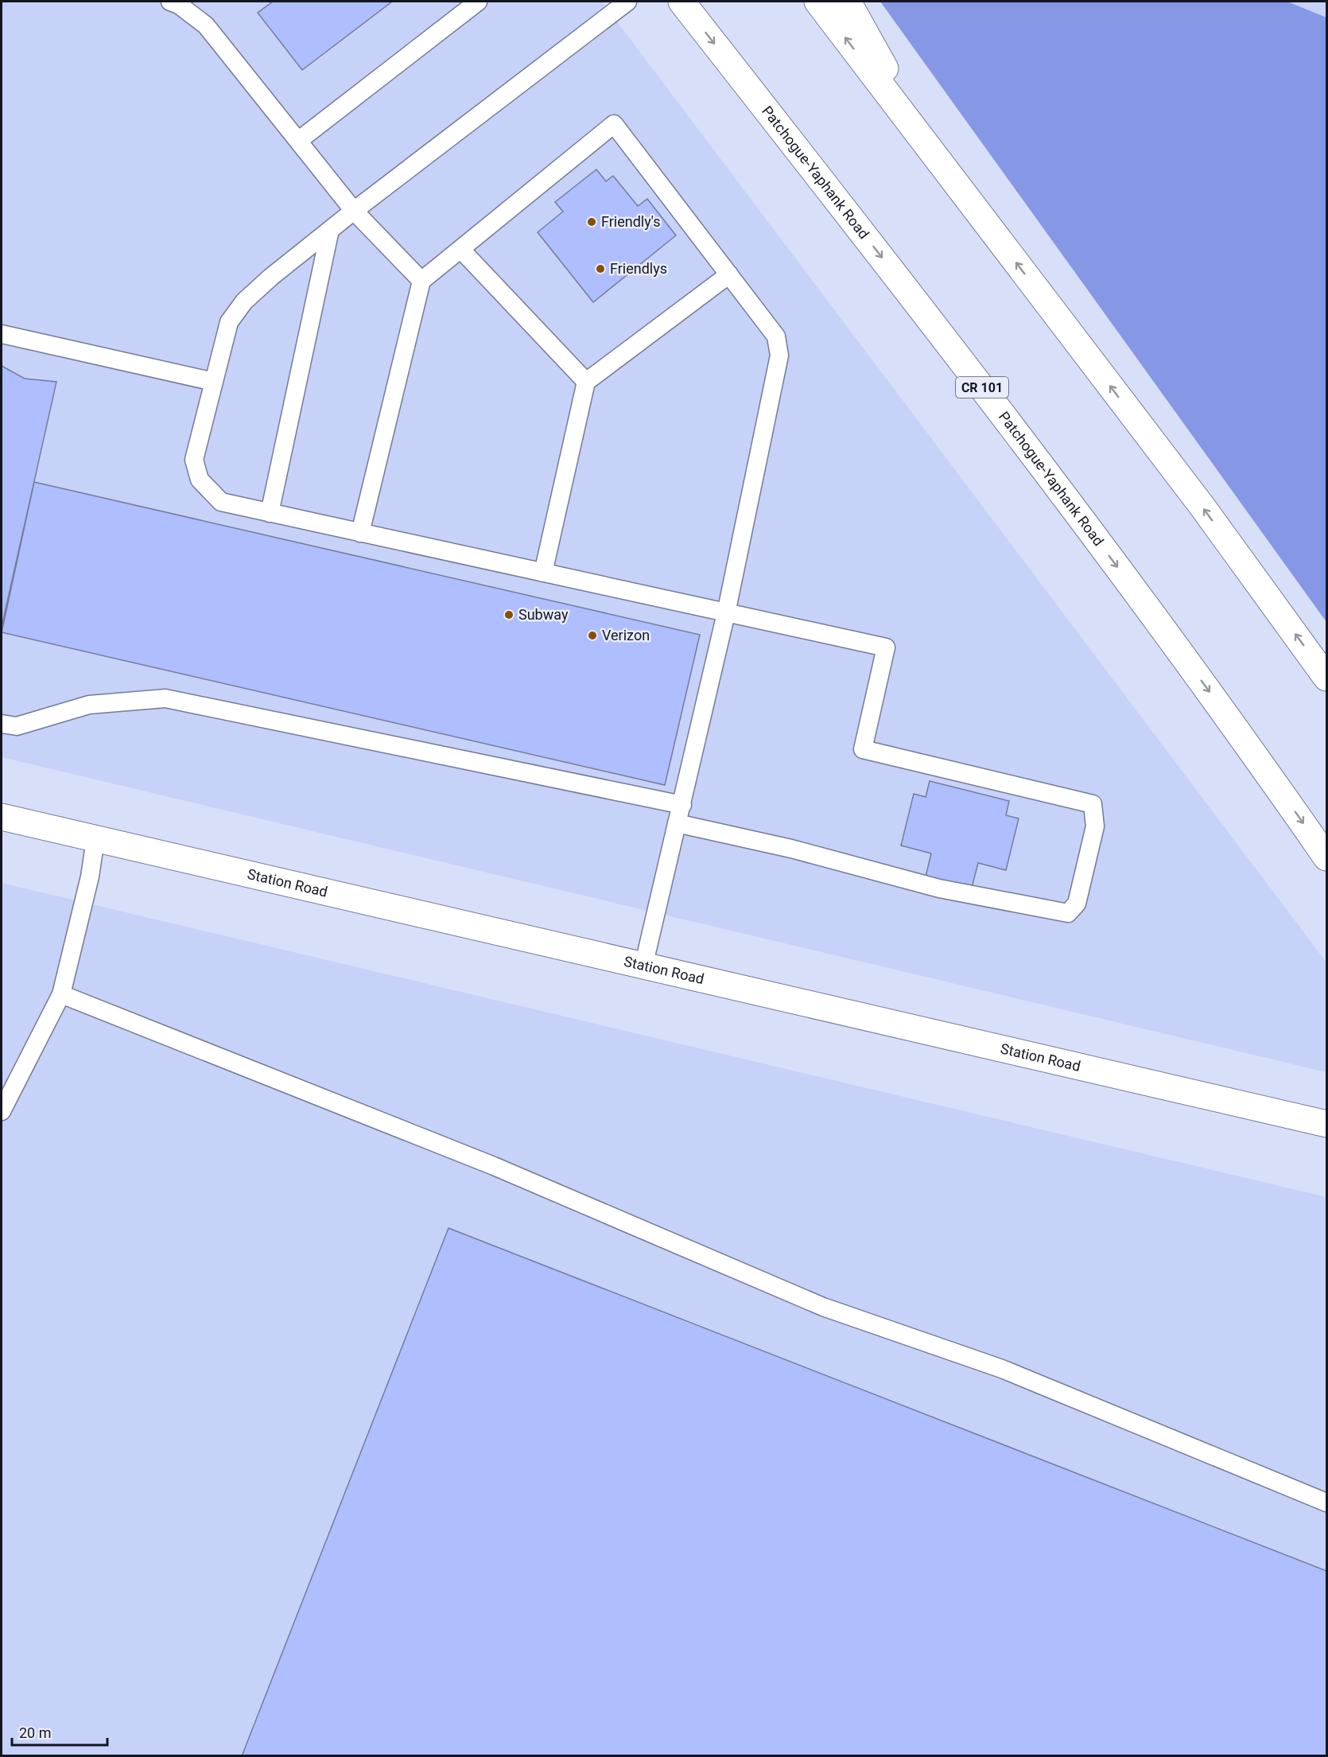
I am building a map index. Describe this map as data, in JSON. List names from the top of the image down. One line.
{"streets":{"main road":["Patchogue-Yaphank Road","CR 101","Station Road"]},"places":["Friendly's","Friendlys","Subway","Verizon"],"scale_bar":"20 m"}
